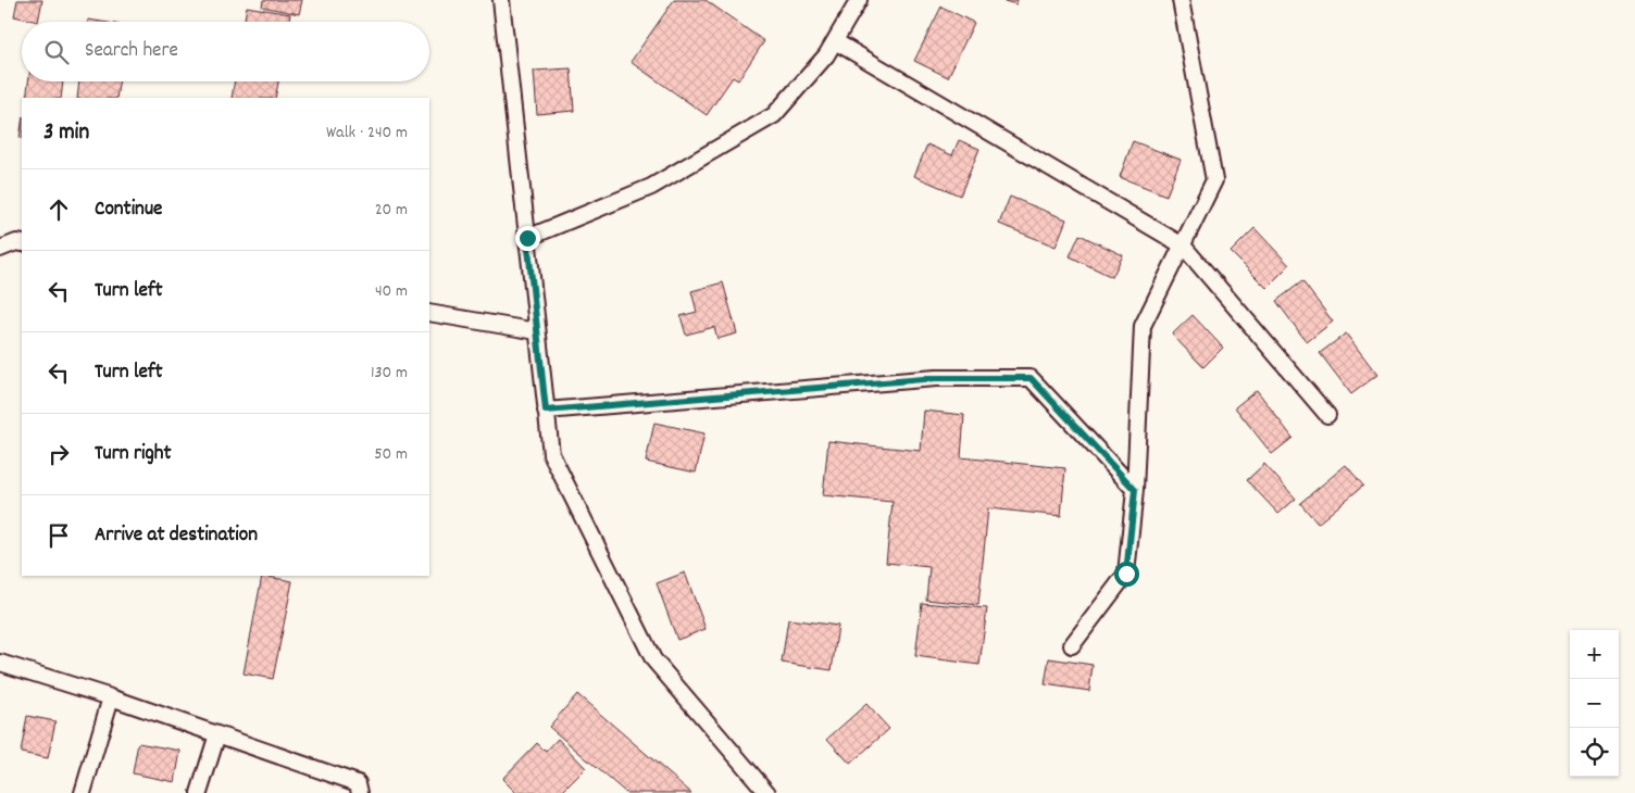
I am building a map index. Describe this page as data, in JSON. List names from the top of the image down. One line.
{"page":{"search":"Search here","heading":["3 min","Walk · 240 m"],"list":[["Continue","20 m"],["Turn left","40 m"],["Turn left","130 m"],["Turn right","50 m"],"Arrive at destination"],"map_buttons":["+","−"]}}
